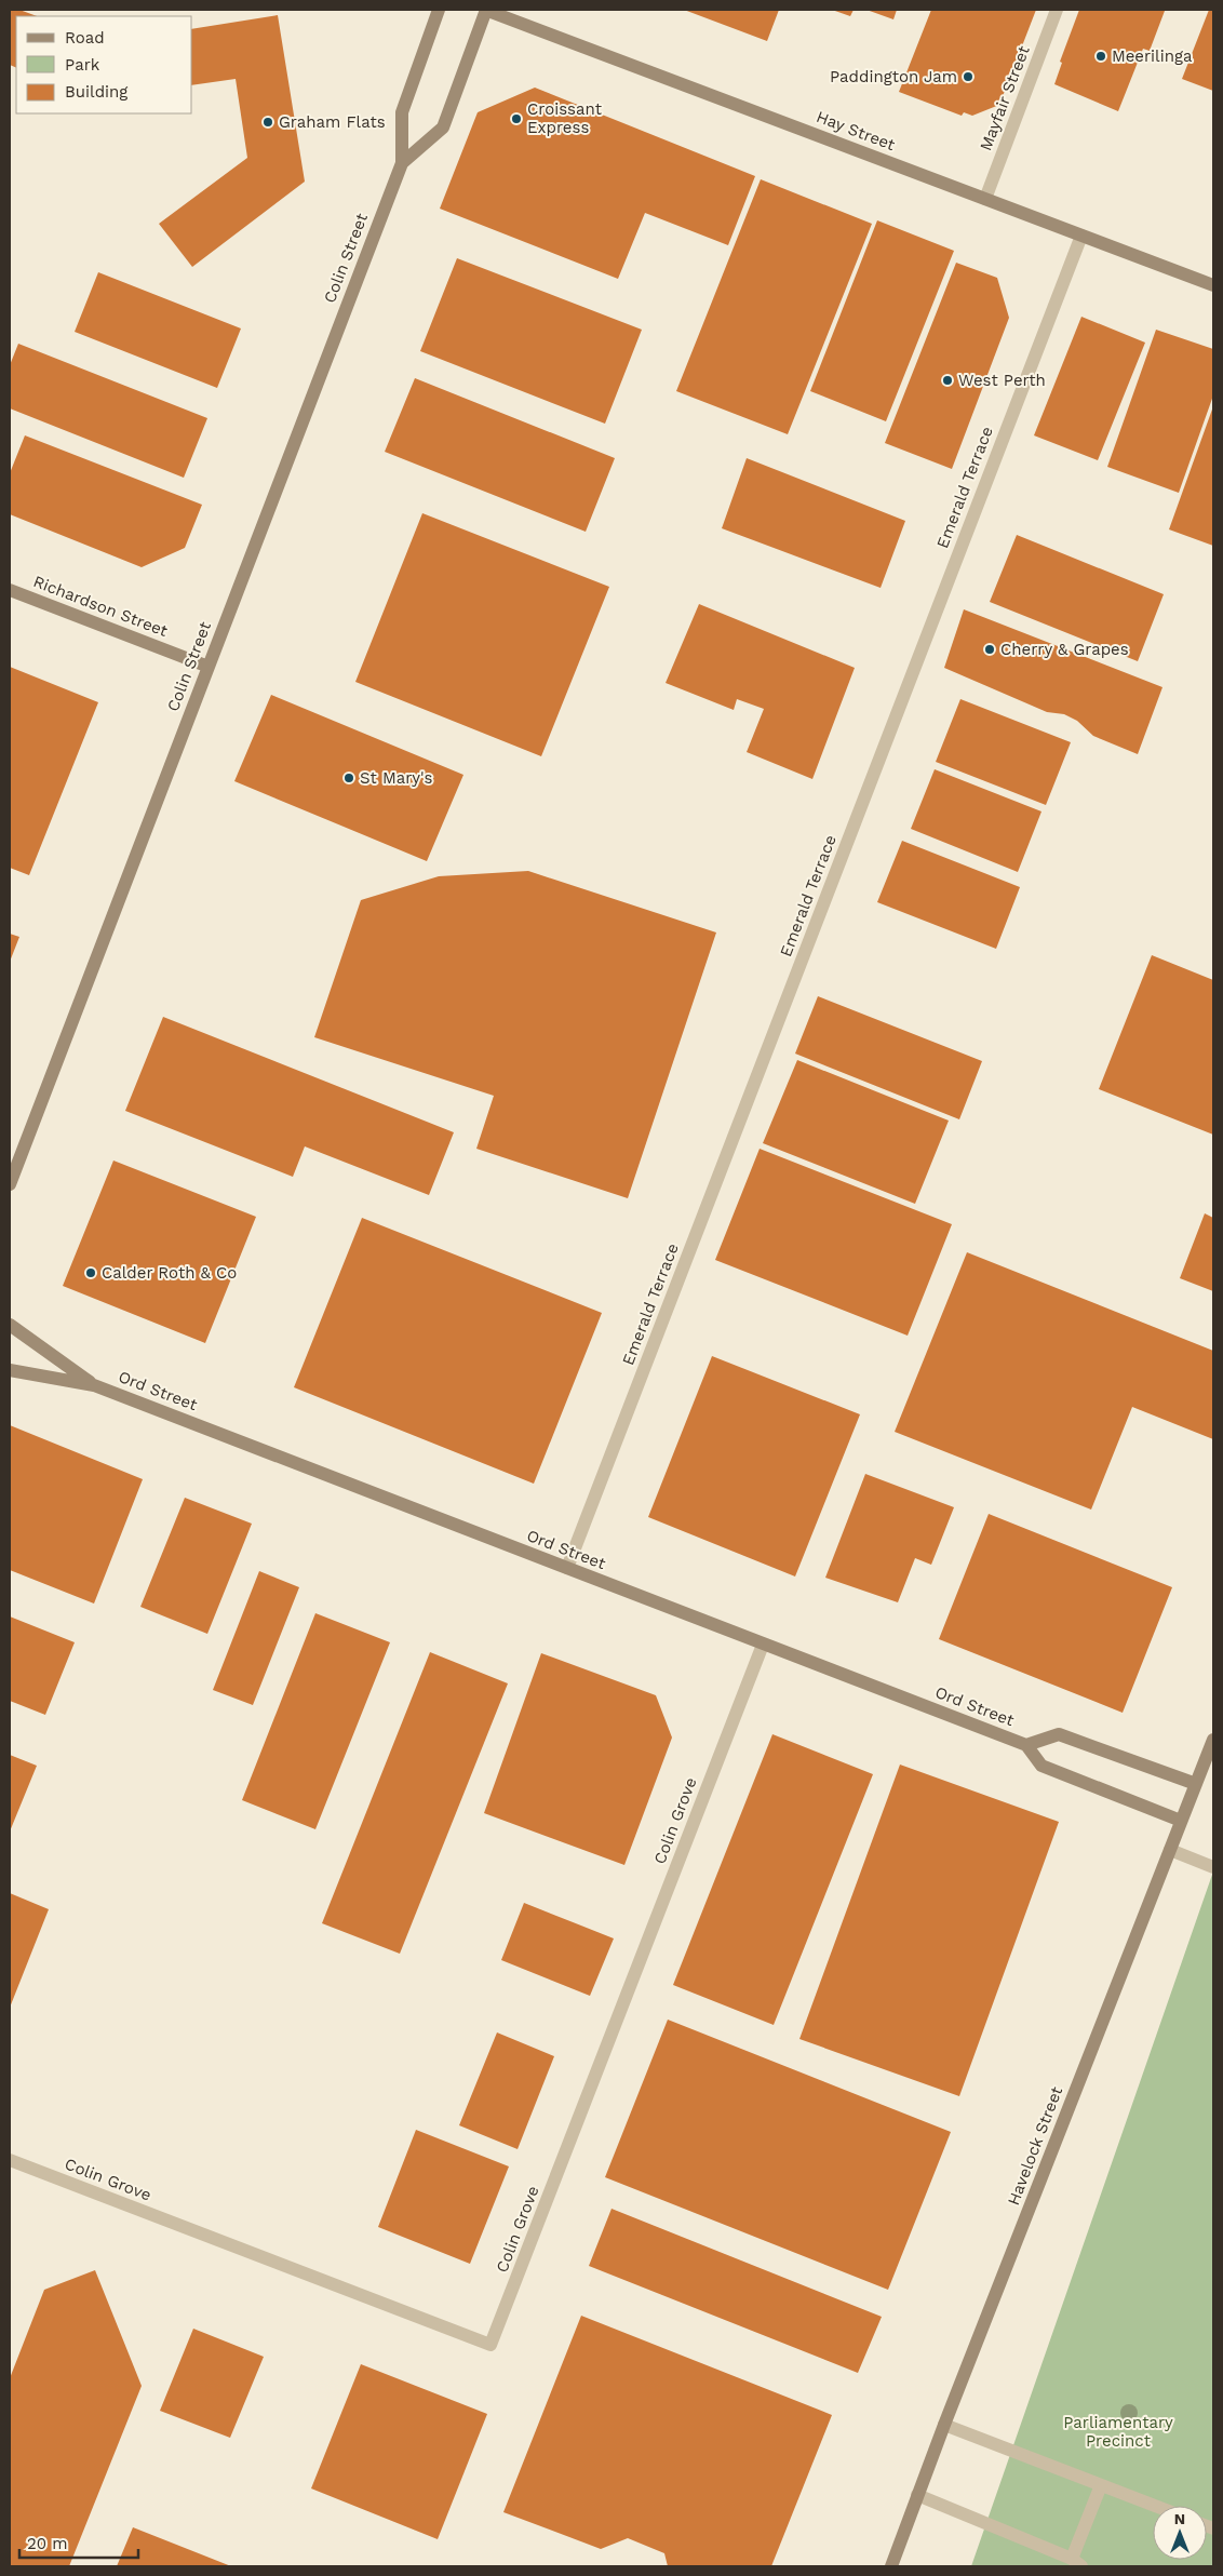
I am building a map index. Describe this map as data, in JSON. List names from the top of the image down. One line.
{"streets":{"street":["Mayfair Street","Hay Street","Colin Street","Emerald Terrace","Richardson Street","Ord Street","Colin Grove","Havelock Street"]},"crossings":[["Mayfair Street","Hay Street"],["Hay Street","Colin Street"],["Hay Street","Emerald Terrace"],["Colin Street","Richardson Street"],["Emerald Terrace","Ord Street"],["Ord Street","Colin Grove"],["Ord Street","Havelock Street"]],"parks":["Parliamentary Precinct"],"places":["Meerilinga","Paddington Jam","Croissant Express","Graham Flats","West Perth","Cherry & Grapes","St Mary's","Calder Roth & Co"],"legend":["Road","Park","Building"],"scale_bar":"20 m","north":"top"}
